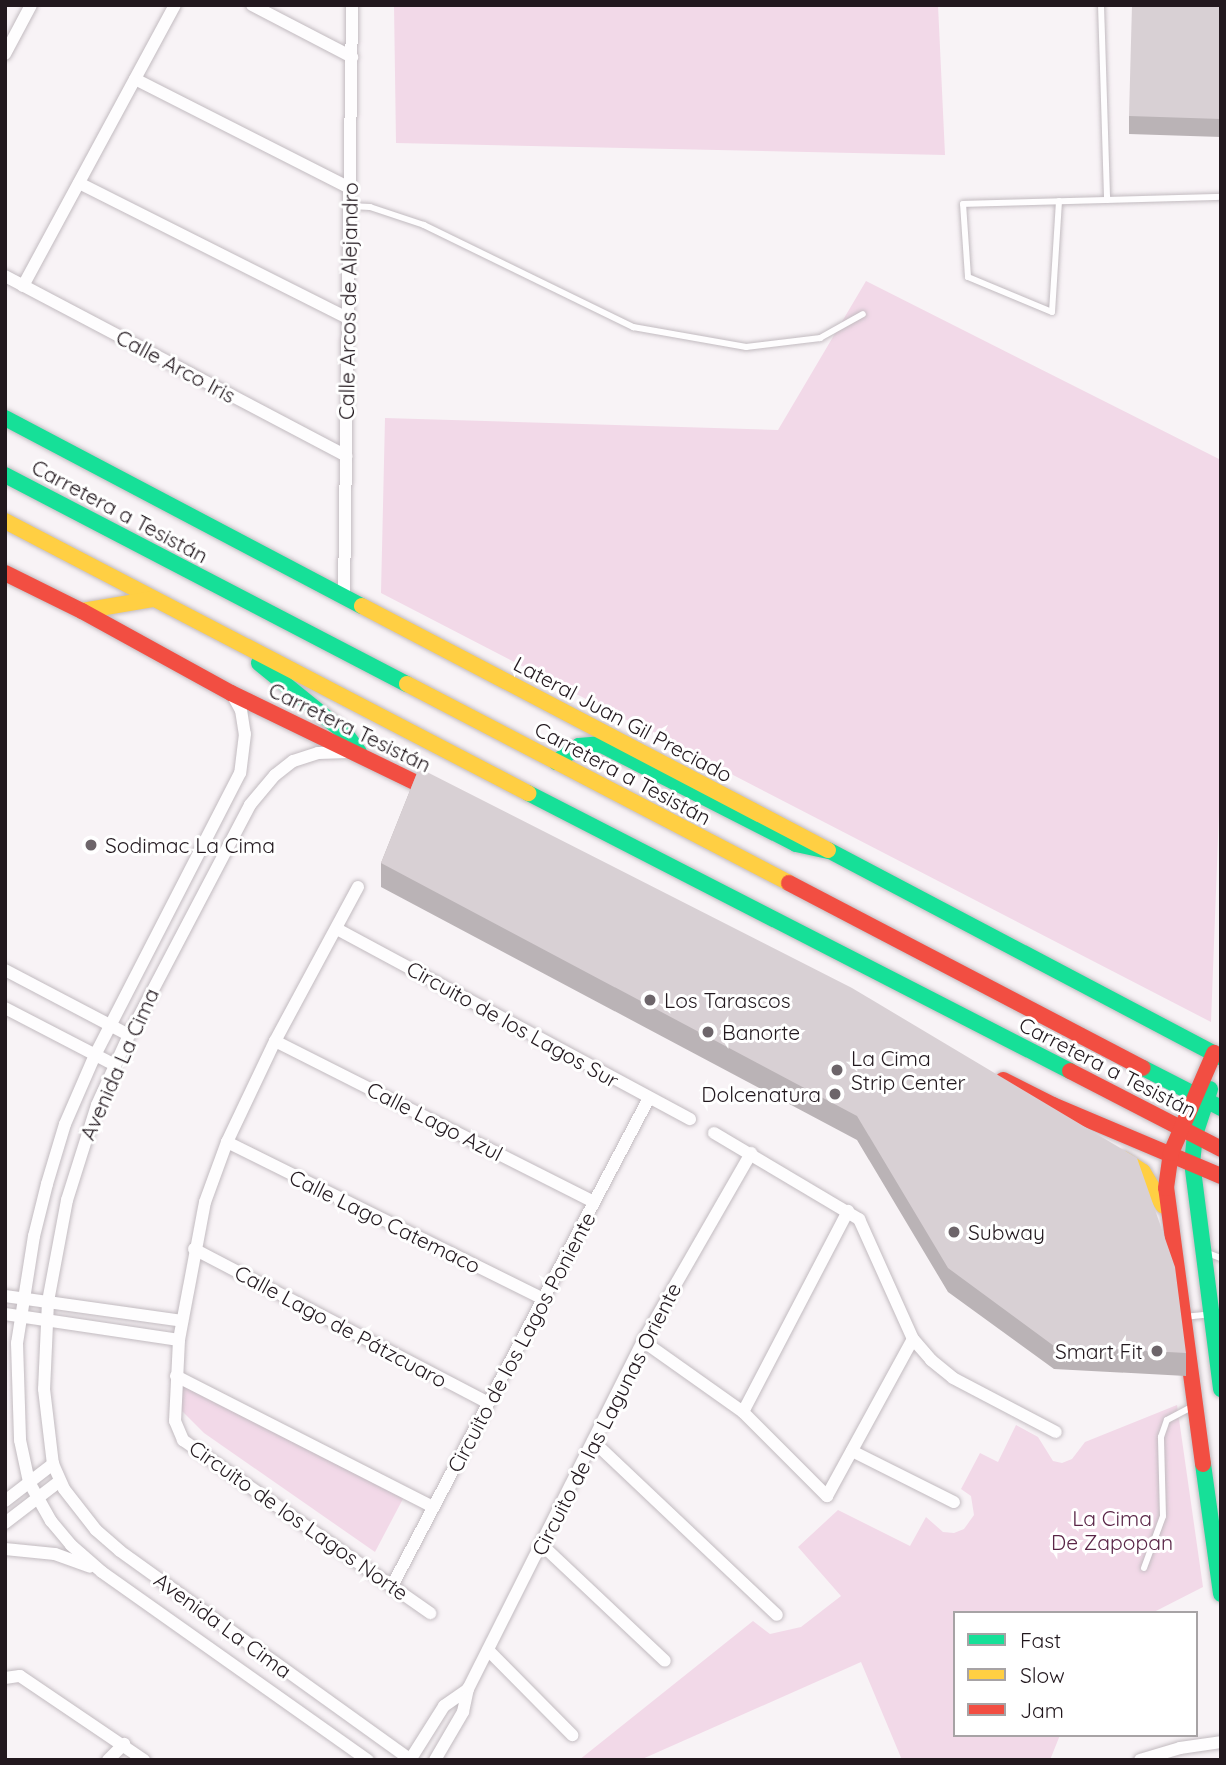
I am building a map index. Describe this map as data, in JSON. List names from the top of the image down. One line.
{"streets":{"main road":["Carretera a Tesistán","Lateral Juan Gil Preciado","Carretera Tesistán"],"street":["Calle Arcos de Alejandro","Calle Arco Iris","Circuito de los Lagos Sur","Avenida La Cima","Calle Lago Azul","Calle Lago Catemaco","Calle Lago de Pátzcuaro","Circuito de los Lagos Poniente","Circuito de las Lagunas Oriente","Circuito de los Lagos Norte"]},"crossings":[["Calle Arcos de Alejandro","Calle Arco Iris"],["Calle Arcos de Alejandro","Lateral Juan Gil Preciado"],["Carretera Tesistán","Avenida La Cima"],["Circuito de los Lagos Sur","Circuito de los Lagos Poniente"],["Avenida La Cima","Circuito de las Lagunas Oriente"],["Calle Lago Azul","Circuito de los Lagos Poniente"],["Calle Lago Catemaco","Circuito de los Lagos Poniente"],["Calle Lago de Pátzcuaro","Circuito de los Lagos Poniente"],["Circuito de los Lagos Poniente","Circuito de los Lagos Norte"]],"parks":["La Cima De Zapopan"],"places":["Sodimac La Cima","Los Tarascos","Banorte","La Cima Strip Center","Dolcenatura","Subway","Smart Fit"],"legend":["Fast","Slow","Jam"]}
